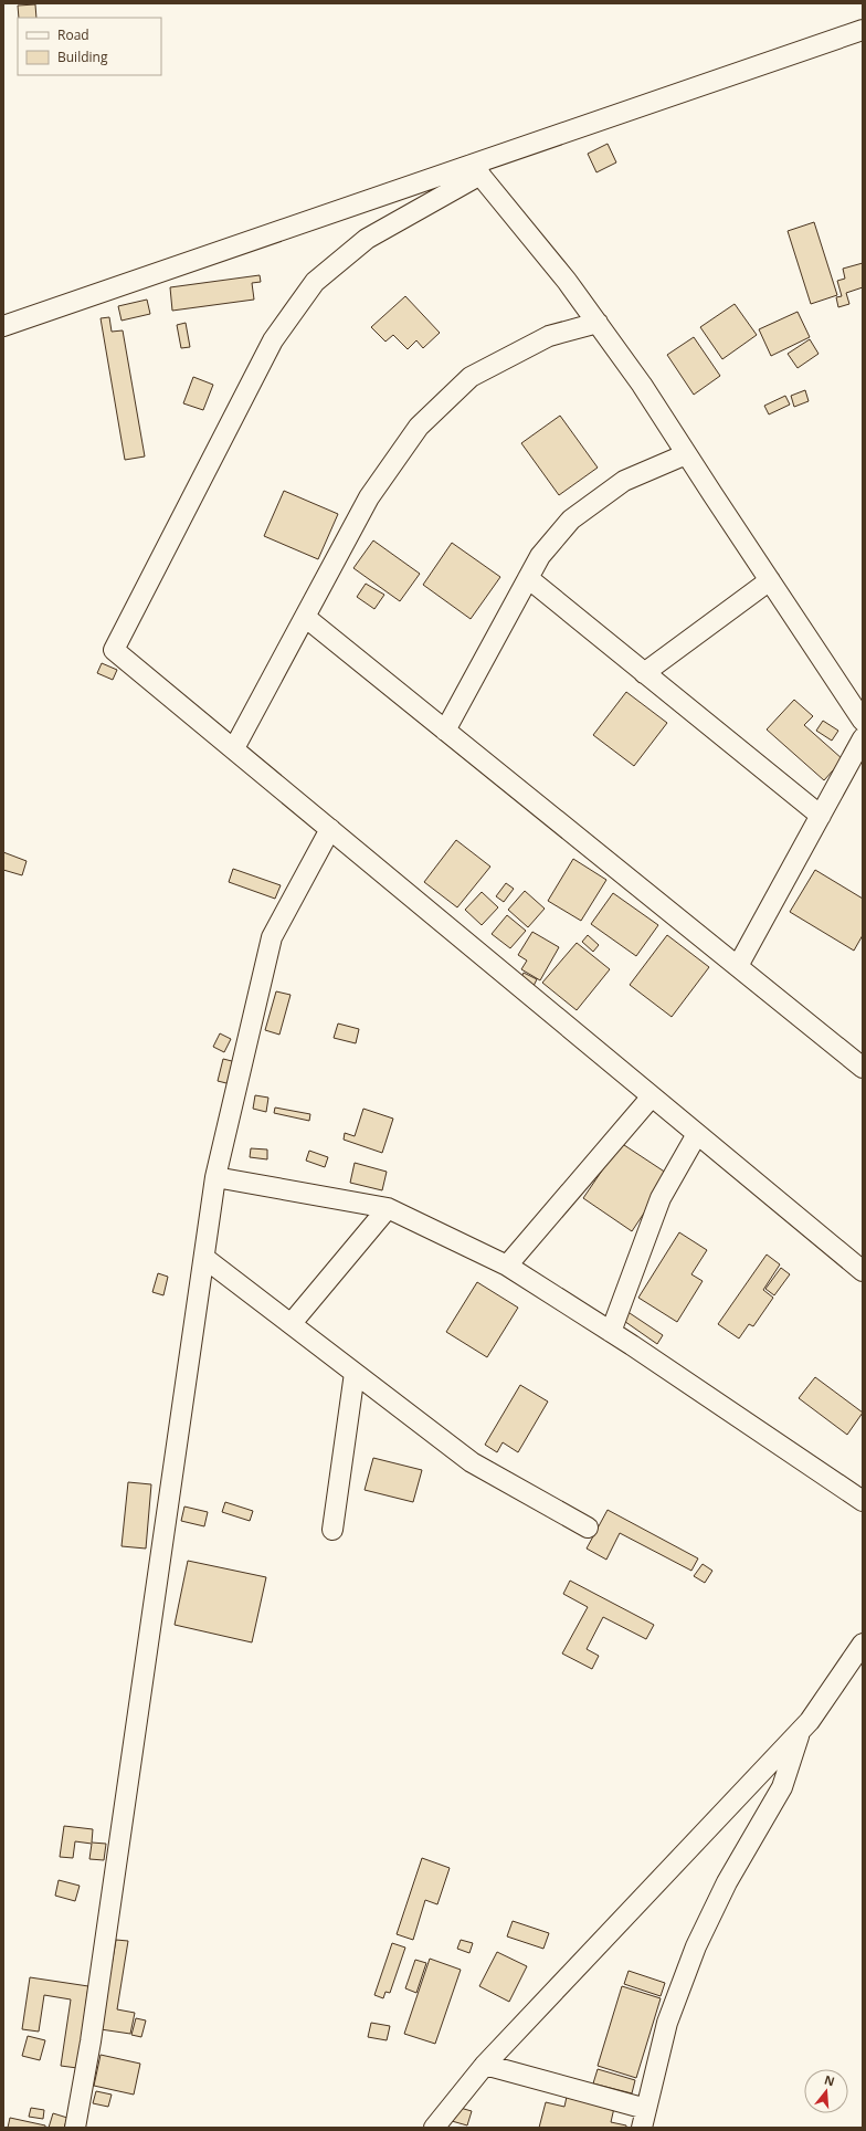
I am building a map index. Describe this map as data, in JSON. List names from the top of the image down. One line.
{"legend":["Road","Building"],"north":"top"}
